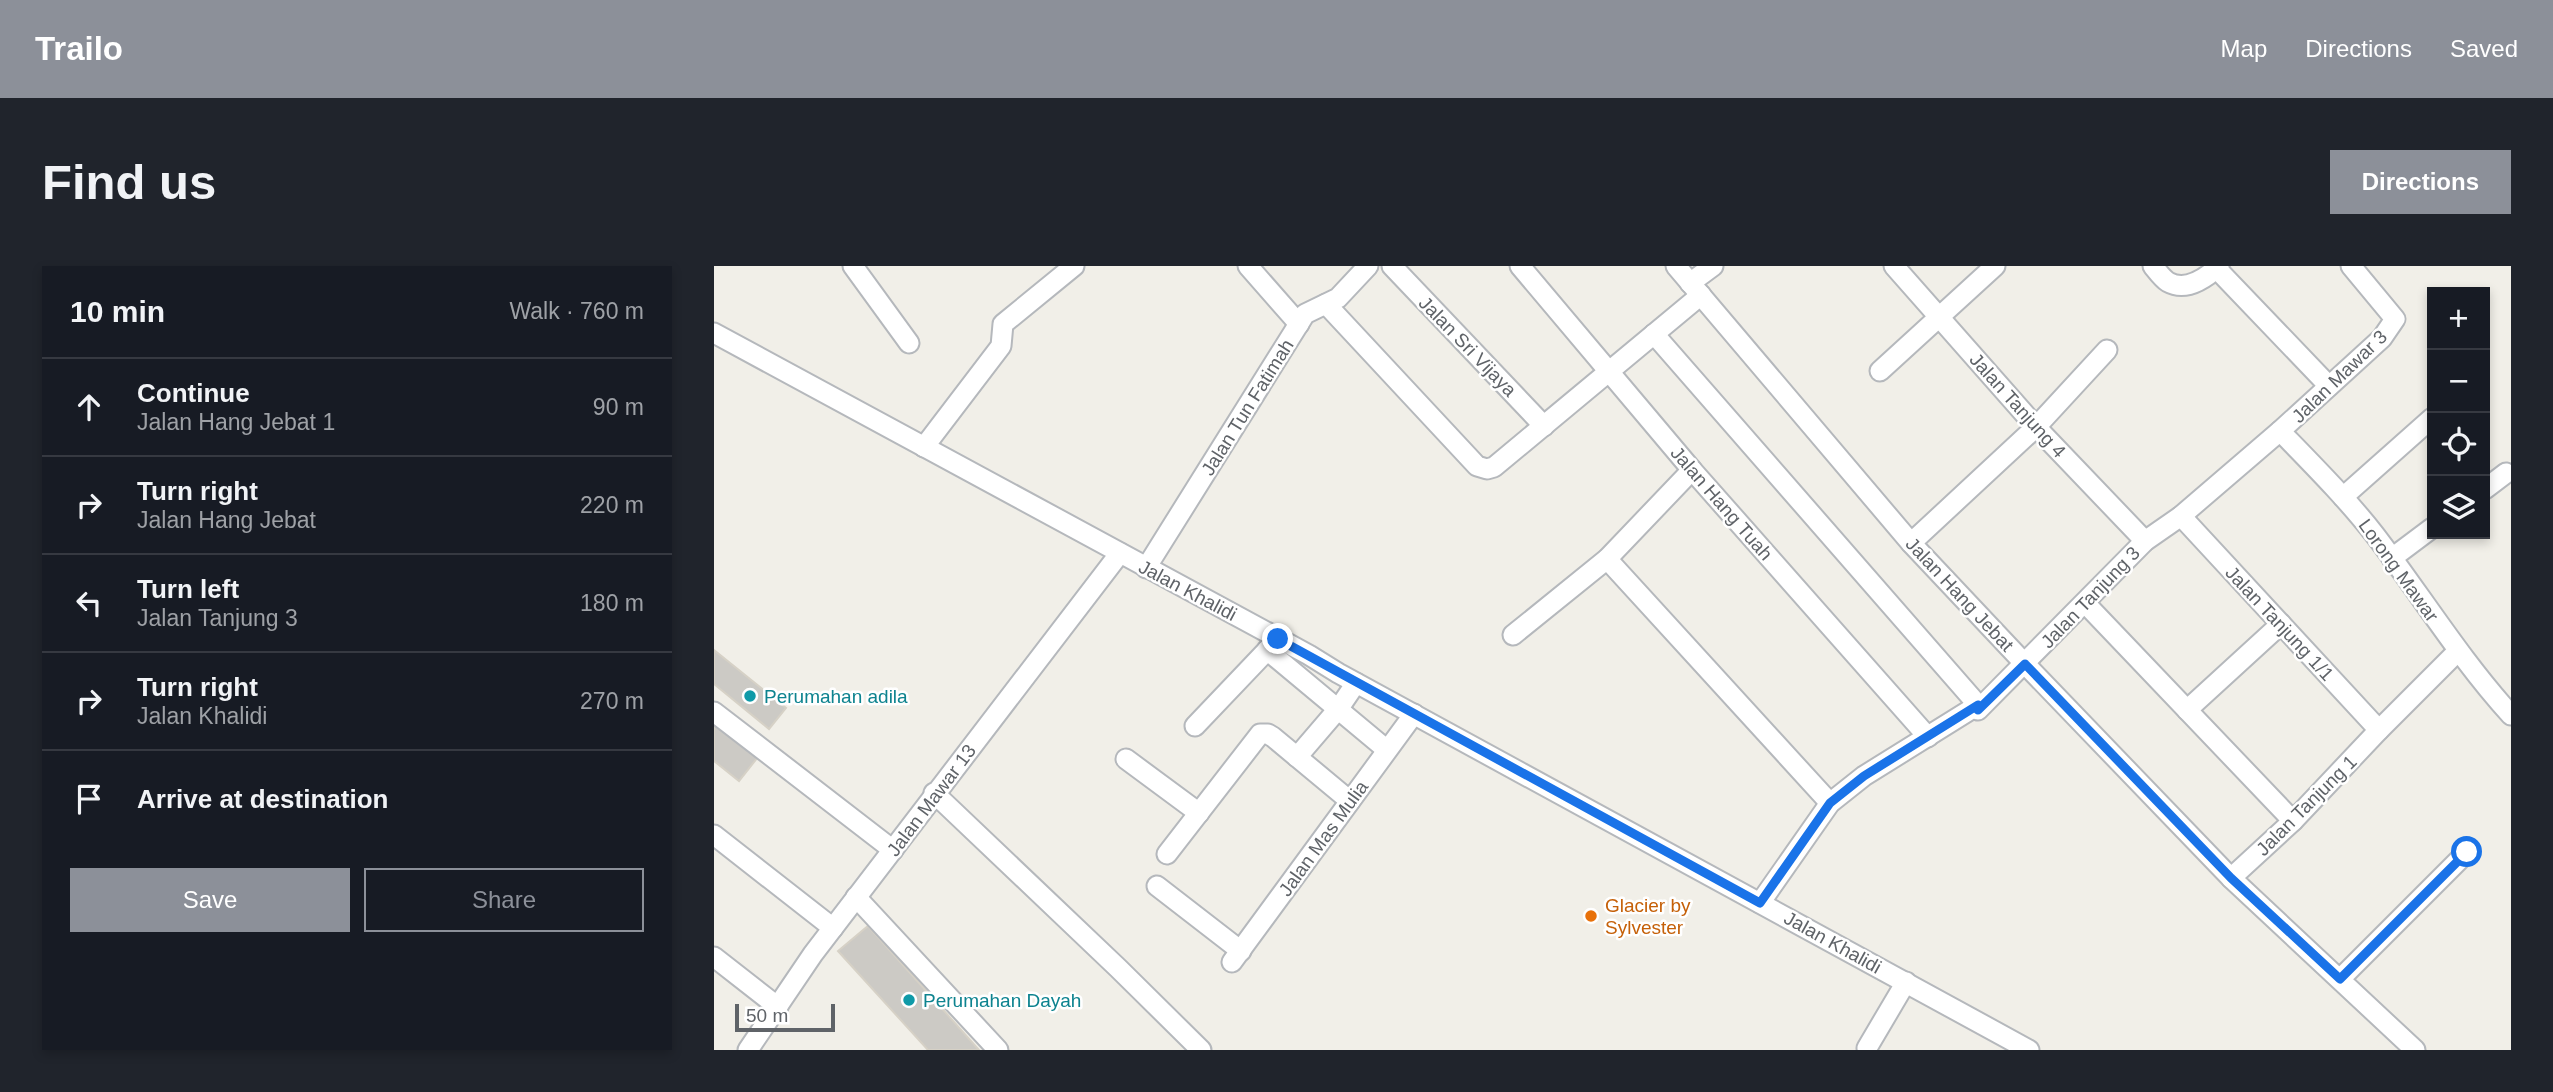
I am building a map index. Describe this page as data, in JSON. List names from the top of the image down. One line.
{"streets":{"street":["Jalan Sri Vijaya","Jalan Mawar 3","Jalan Tanjung 4","Jalan Tun Fatimah","Jalan Hang Tuah","Lorong Mawar","Jalan Khalidi","Jalan Hang Jebat","Jalan Tanjung 3","Jalan Tanjung 1/1","Jalan Mawar 13","Jalan Tanjung 1","Jalan Mas Mulia"]},"crossings":[["Jalan Mawar 3","Lorong Mawar"],["Jalan Mawar 3","Jalan Tanjung 3"],["Jalan Tanjung 4","Jalan Tanjung 3"],["Jalan Tun Fatimah","Jalan Khalidi"],["Jalan Hang Tuah","Jalan Tanjung 3"],["Lorong Mawar","Jalan Tanjung 3"],["Lorong Mawar","Jalan Tanjung 1"],["Jalan Khalidi","Jalan Tanjung 3"],["Jalan Khalidi","Jalan Mawar 13"],["Jalan Khalidi","Jalan Mas Mulia"],["Jalan Hang Jebat","Jalan Tanjung 3"],["Jalan Hang Jebat","Jalan Tanjung 1"],["Jalan Tanjung 3","Jalan Tanjung 1/1"],["Jalan Tanjung 1/1","Jalan Tanjung 1"]],"places":["Perumahan adila","Glacier by Sylvester","Perumahan Dayah"],"scale_bar":"50 m","page":{"header":"Trailo","nav":["Map","Directions","Saved"],"buttons":["Directions",["Save","Share"]],"title":"Find us","heading":["10 min","Walk · 760 m"],"map_buttons":["+","−"],"list":[["Continue","Jalan Hang Jebat 1","90 m"],["Turn right","Jalan Hang Jebat","220 m"],["Turn left","Jalan Tanjung 3","180 m"],["Turn right","Jalan Khalidi","270 m"],"Arrive at destination"],"scale":"50 m"}}
